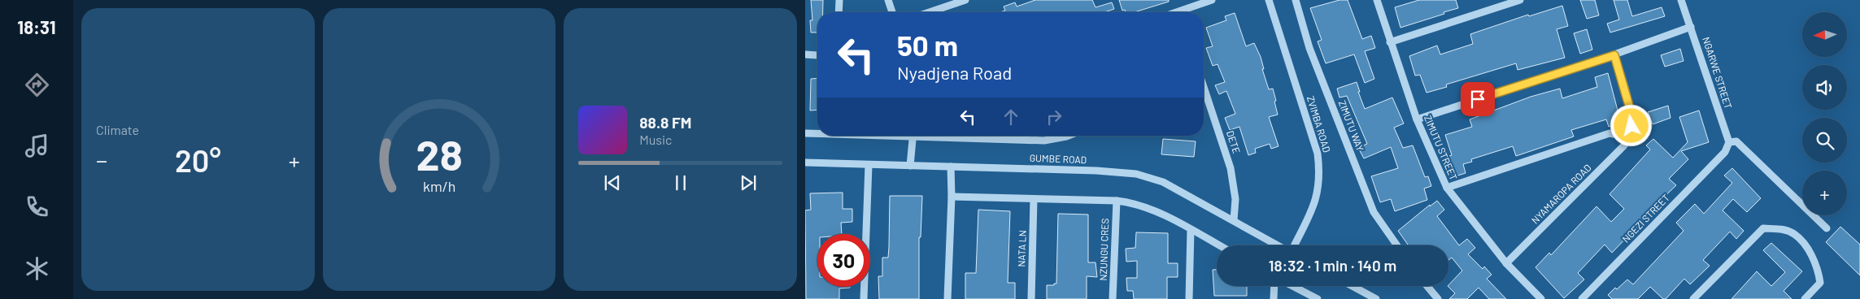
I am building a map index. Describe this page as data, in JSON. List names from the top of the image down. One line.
{"streets":{"street":["NGARWE STREET","ZVIMBA ROAD","ZIMUTU WAY","DETE","ZIMUTU STREET","GUMBE ROAD","NYAMAROPA ROAD","NGEZI STREET","NATA LN","NZUNGU CRES"]},"crossings":[["NGARWE STREET","NGEZI STREET"],["DETE","GUMBE ROAD"],["ZIMUTU STREET","NYAMAROPA ROAD"]],"north":"left","page":{"tabs":"18:31","tile":"Climate","map_buttons":"+","turn":["50 m","Nyadjena Road"],"song":["88.8 FM","Music"],"heat":["−","20°","+"],"limit":"30","trip":"18:32 · 1 min · 140 m","gauge":["28","km/h"]}}
